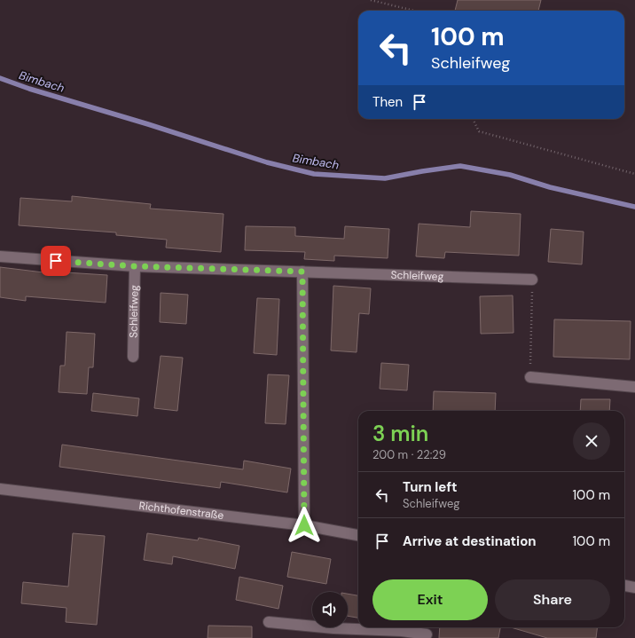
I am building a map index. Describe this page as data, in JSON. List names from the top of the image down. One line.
{"streets":{"street":["Schleifweg","Richthofenstraße"]},"water":["Bimbach"],"page":{"turn":["100 m","Schleifweg"],"then":"Then","heading":["3 min","200 m · 22:29"],"list":[{"name":"Turn left","note":"Schleifweg","value":"100 m"},{"name":"Arrive at destination","value":"100 m"}],"buttons":["Exit","Share"]}}
